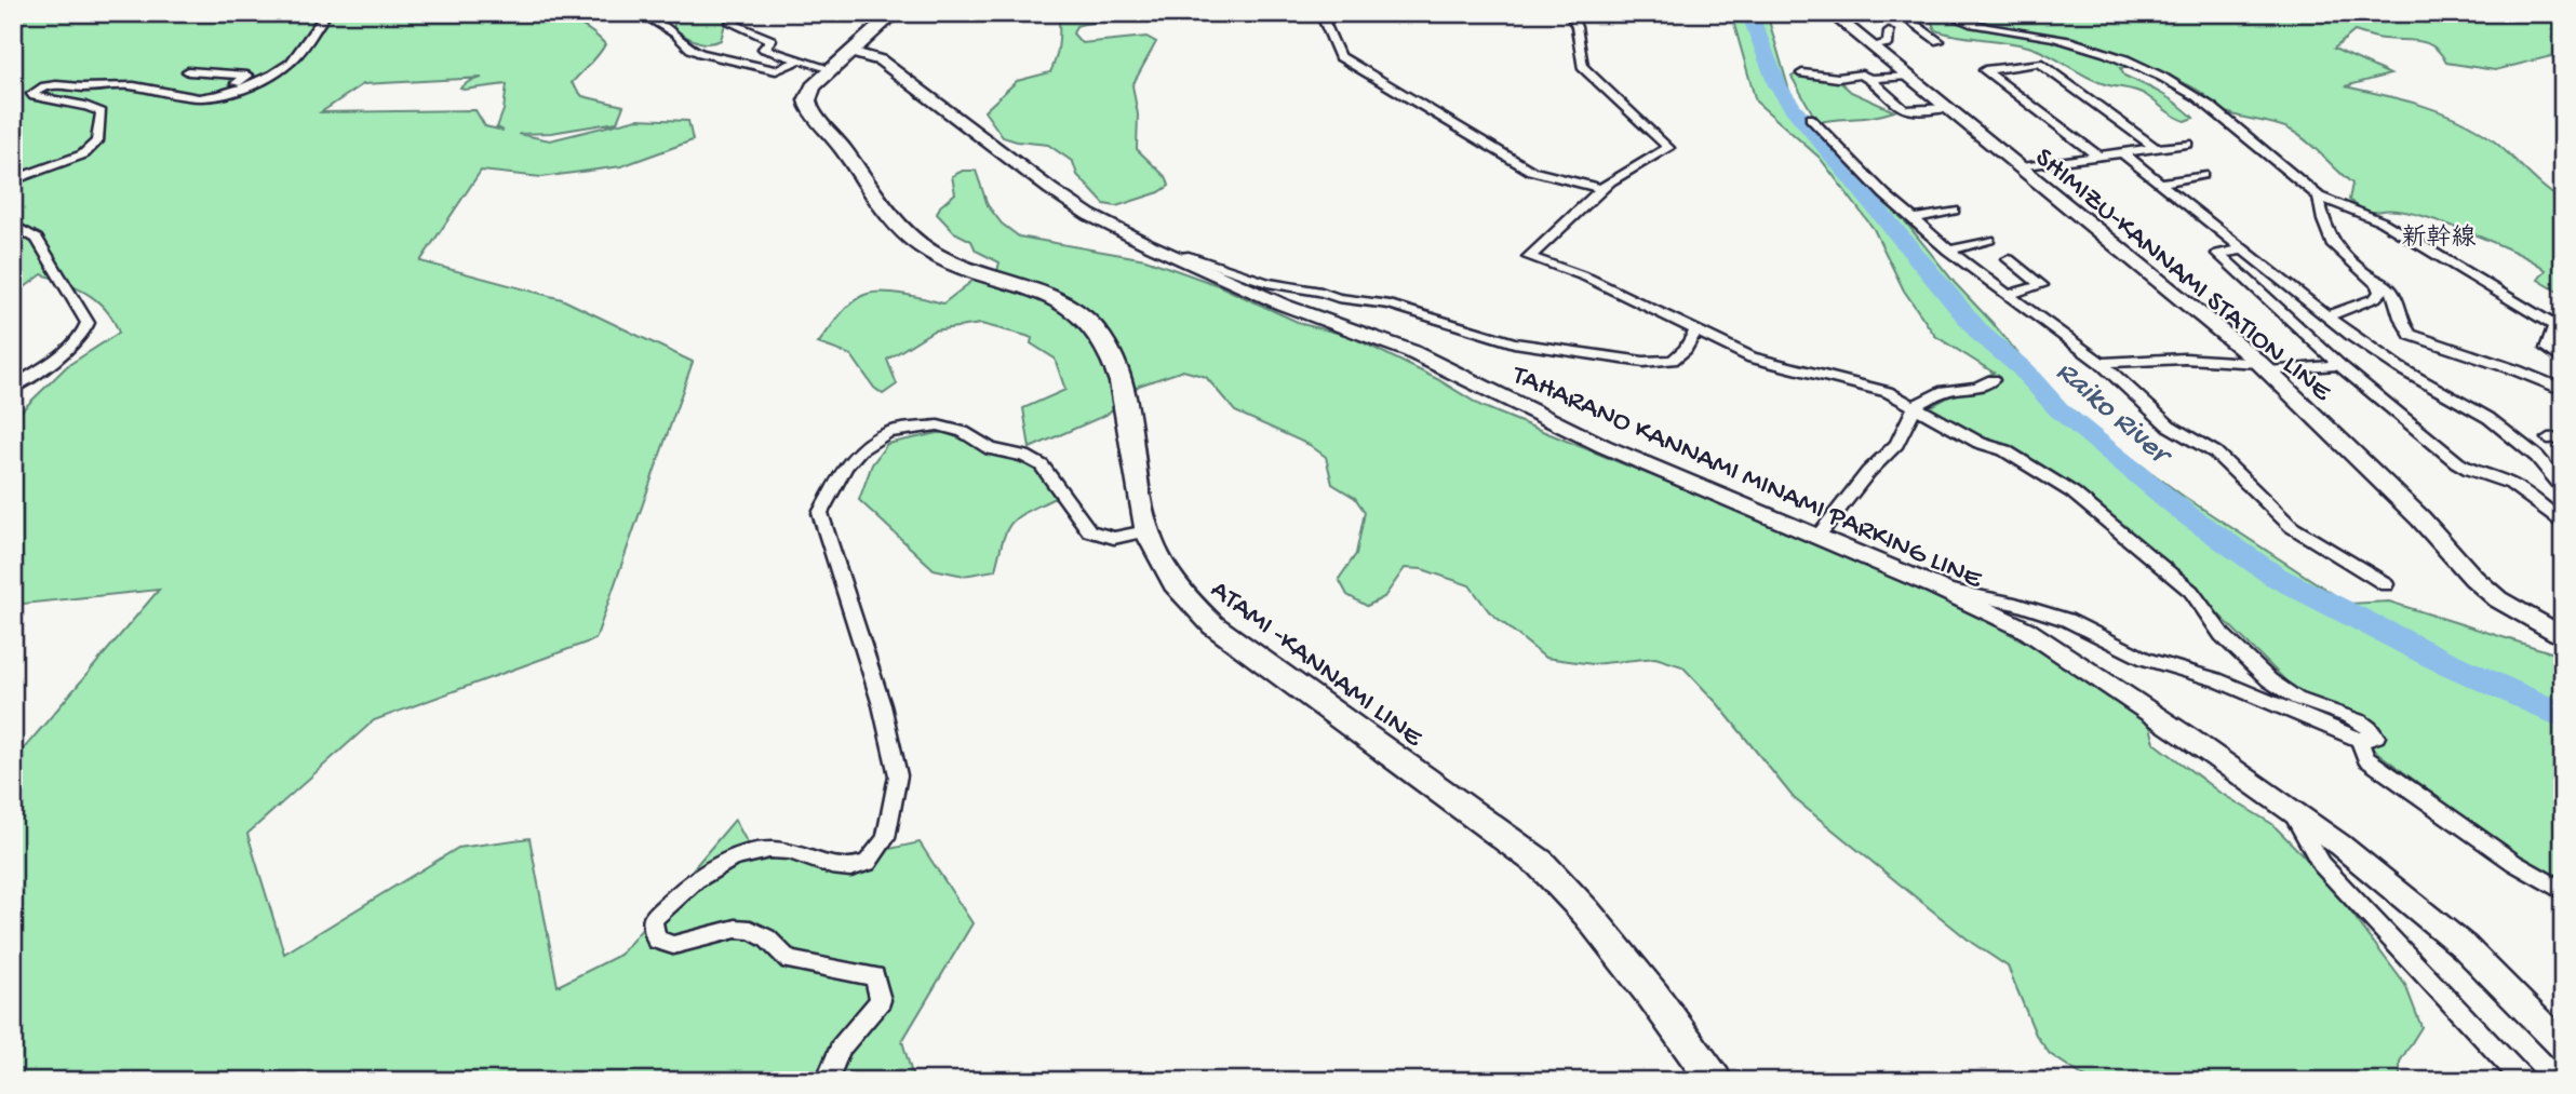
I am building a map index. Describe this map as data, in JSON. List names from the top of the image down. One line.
{"streets":{"main road":["SHIMIZU-KANNAMI STATION LINE","TAHARANO KANNAMI MINAMI PARKING LINE","ATAMI -KANNAMI LINE"]},"crossings":[["TAHARANO KANNAMI MINAMI PARKING LINE","ATAMI -KANNAMI LINE"]],"districts":["新幹線"],"water":["Raiko River"]}
